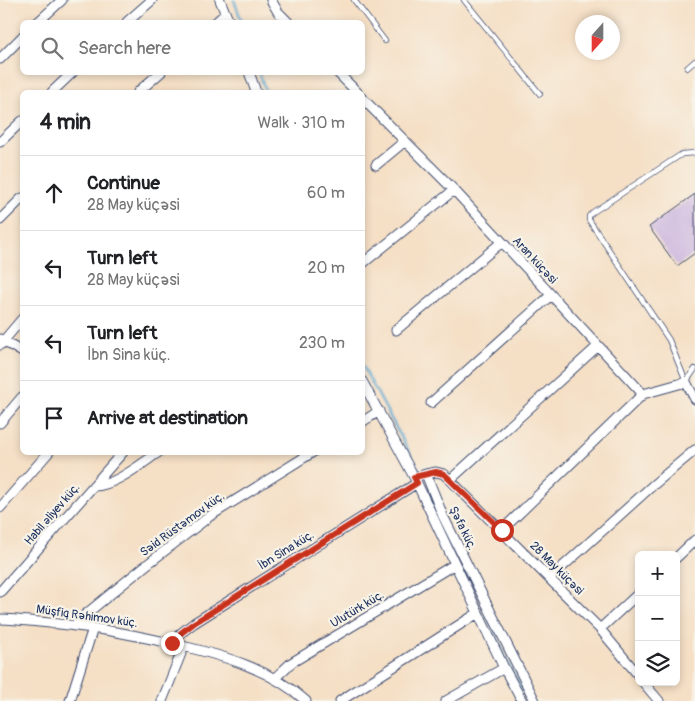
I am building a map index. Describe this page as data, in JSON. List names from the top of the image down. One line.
{"streets":{"street":["Aran küçəsi","Habil Əliyev küç.","Səid Rüstəmov küç.","Şəfa küç.","İbn Sina küç.","28 May küçəsi","Ulutürk küç.","Müşfiq Rəhimov küç."]},"crossings":[["Səid Rüstəmov küç.","Müşfiq Rəhimov küç."],["Şəfa küç.","28 May küçəsi"],["İbn Sina küç.","Müşfiq Rəhimov küç."],["Ulutürk küç.","Müşfiq Rəhimov küç."]],"north":"bottom","page":{"search":"Search here","heading":["4 min","Walk · 310 m"],"list":[["Continue","28 May küçəsi","60 m"],["Turn left","28 May küçəsi","20 m"],["Turn left","İbn Sina küç.","230 m"],"Arrive at destination"],"map_buttons":["+","−"]}}
